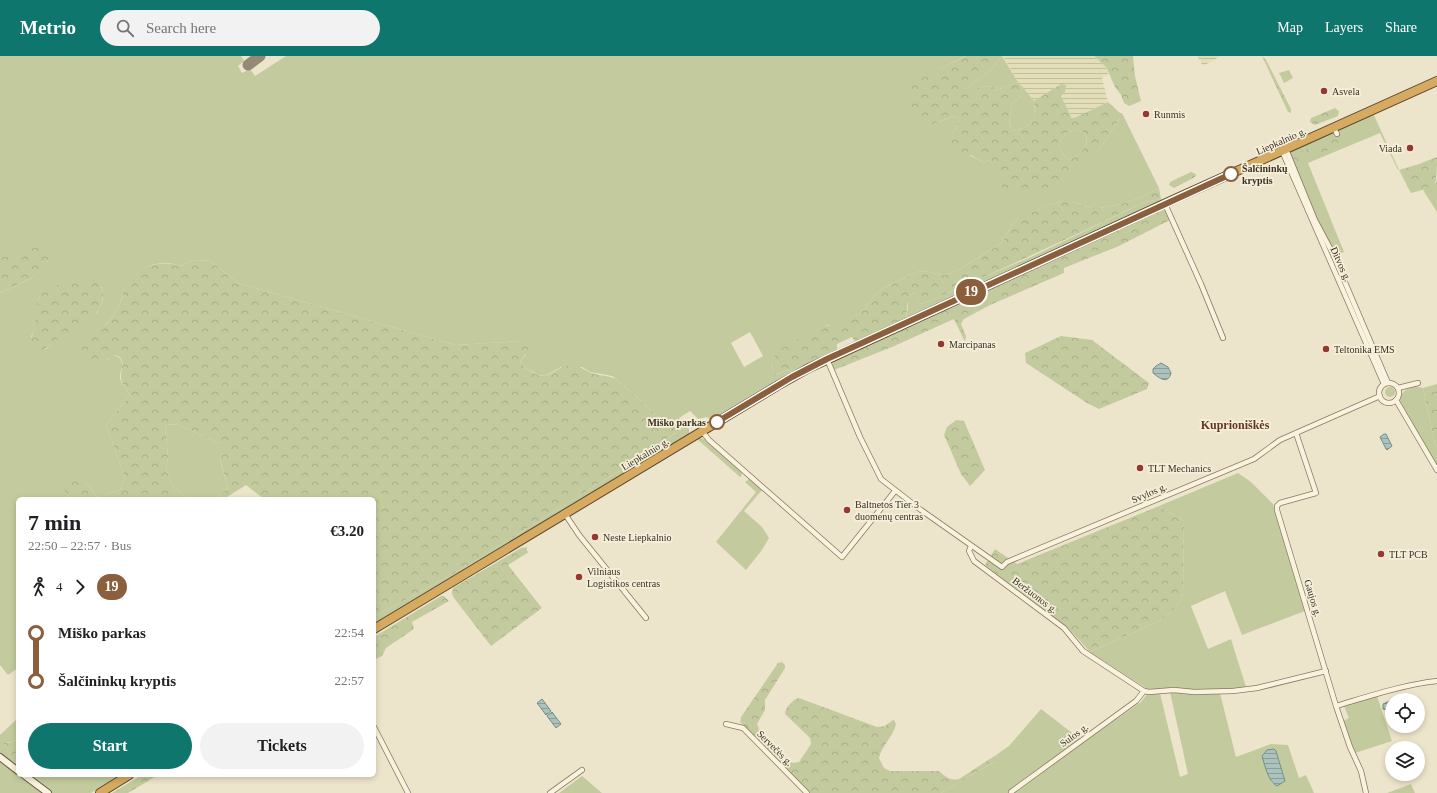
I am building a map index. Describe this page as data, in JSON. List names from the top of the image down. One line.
{"streets":{"highway":["Liepkalnio g."],"street":["Ditvos g.","Svylos g.","Beržuonos g.","Gaujos g.","Sulos g.","Servečės g."]},"crossings":[["Liepkalnio g.","Ditvos g."],["Ditvos g.","Svylos g."],["Svylos g.","Beržuonos g."],["Svylos g.","Gaujos g."],["Beržuonos g.","Sulos g."]],"districts":["Kuprioniškės"],"places":["Asvela","Runmis","Viada","Šalčininkų kryptis","Marcipanas","Teltonika EMS","Miško parkas","TLT Mechanics","Baltnetos Tier 3 duomenų centras","Neste Liepkalnio","TLT PCB","Vilniaus Logistikos centras"],"lines":["bus line 19"],"page":{"header":"Metrio","search":"Search here","nav":["Map","Layers","Share"],"on_map":"19","heading":["7 min","22:50 – 22:57 · Bus","€3.20"],"legs":["4","19"],"list":[{"name":"Miško parkas","value":"22:54"},{"name":"Šalčininkų kryptis","value":"22:57"}],"buttons":["Start","Tickets"]}}
